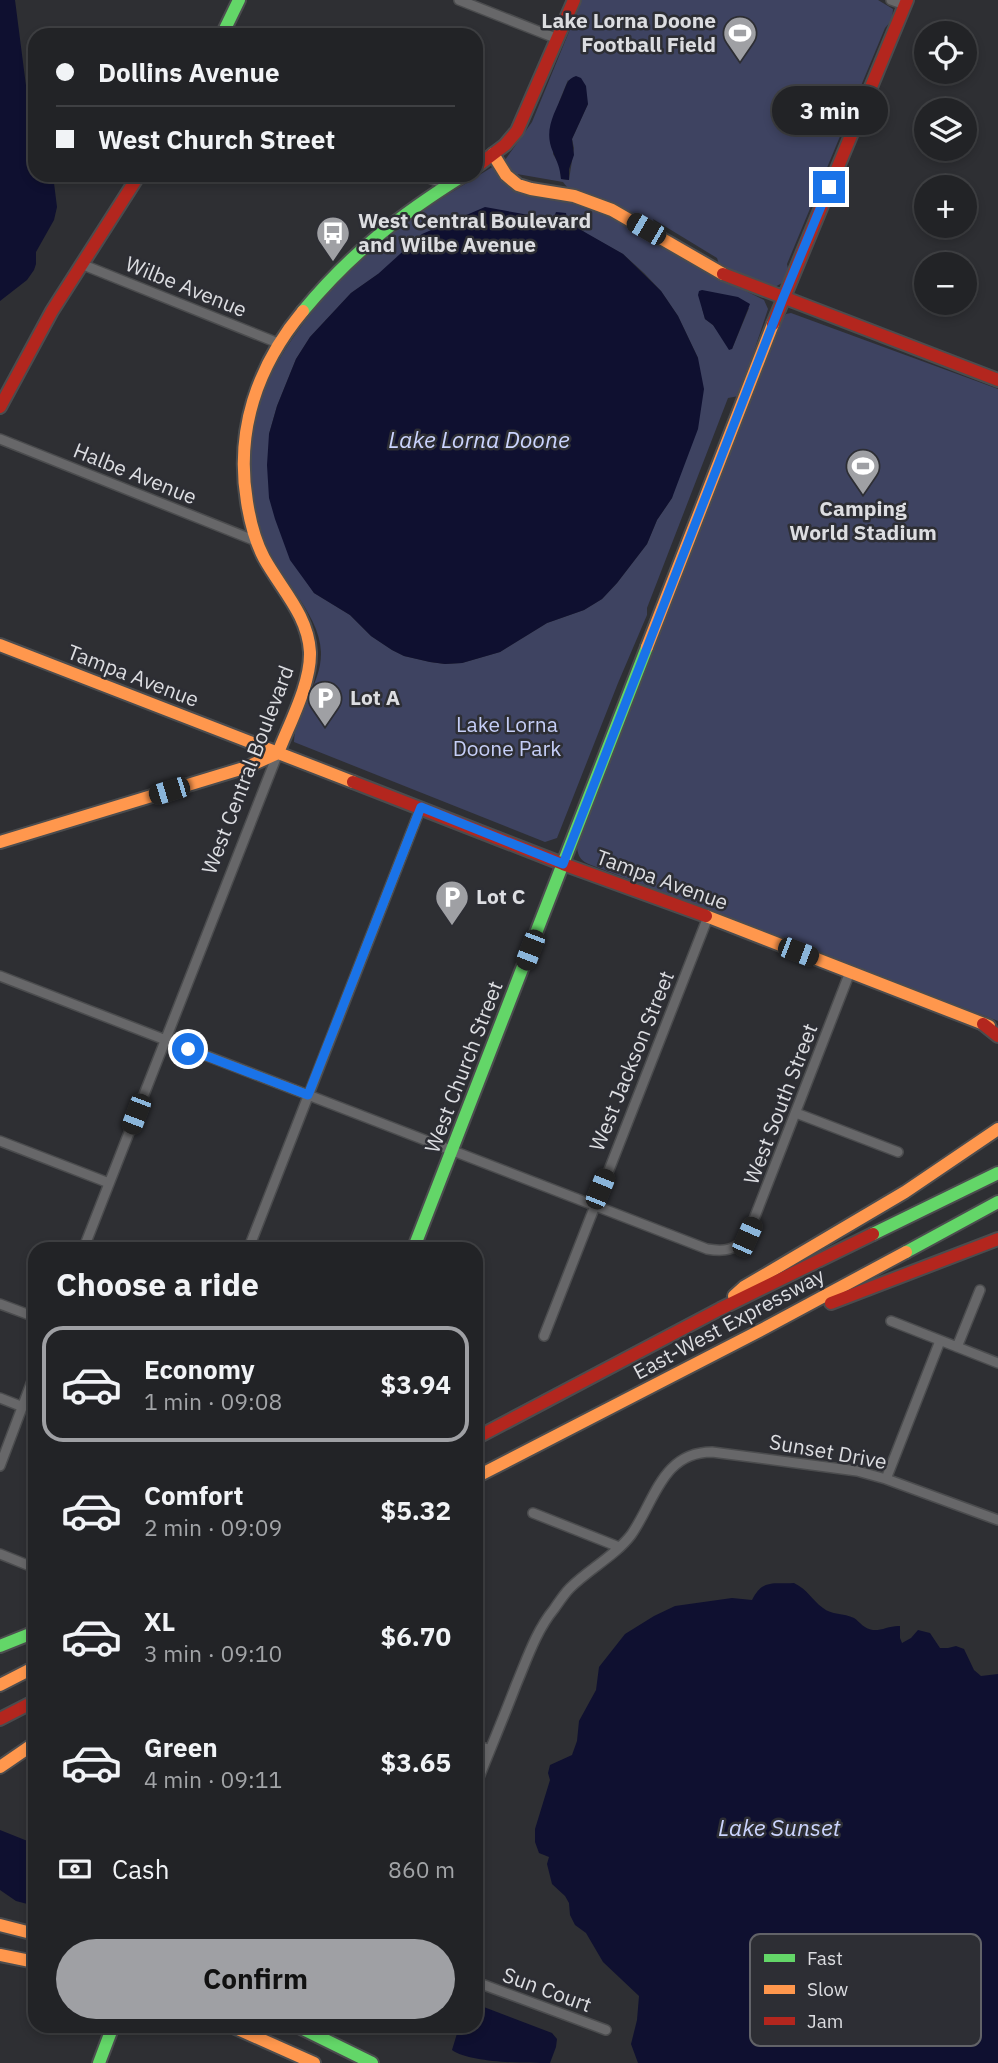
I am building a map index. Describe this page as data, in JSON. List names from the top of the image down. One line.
{"streets":{"main road":["Tampa Avenue","West Central Boulevard","West Church Street","East-West Expressway"],"street":["Wilbe Avenue","Halbe Avenue","West Jackson Street","West South Street","Sunset Drive","Sun Court"]},"crossings":[["Wilbe Avenue","West Central Boulevard"],["Halbe Avenue","West Central Boulevard"],["Tampa Avenue","West Central Boulevard"],["Tampa Avenue","West Jackson Street"],["Tampa Avenue","West Church Street"],["Tampa Avenue","West South Street"],["West Jackson Street","West South Street"]],"water":["Lake Lorna Doone","Lake Sunset"],"parks":["Lake Lorna Doone Park"],"places":{"sports":["Lake Lorna Doone Football Field","Camping World Stadium"],"bus stop":["West Central Boulevard and Wilbe Avenue"],"parking":["Lot A","Lot C"]},"legend":["Fast","Slow","Jam"],"page":{"map_buttons":["+","−"],"banner":["Dollins Avenue","West Church Street"],"bubble":"3 min","heading":"Choose a ride","list":[{"name":"Economy","note":"1 min · 09:08","value":"$3.94"},{"name":"Comfort","note":"2 min · 09:09","value":"$5.32"},{"name":"XL","note":"3 min · 09:10","value":"$6.70"},{"name":"Green","note":"4 min · 09:11","value":"$3.65"}],"pay":["Cash","860 m"],"buttons":"Confirm"}}
